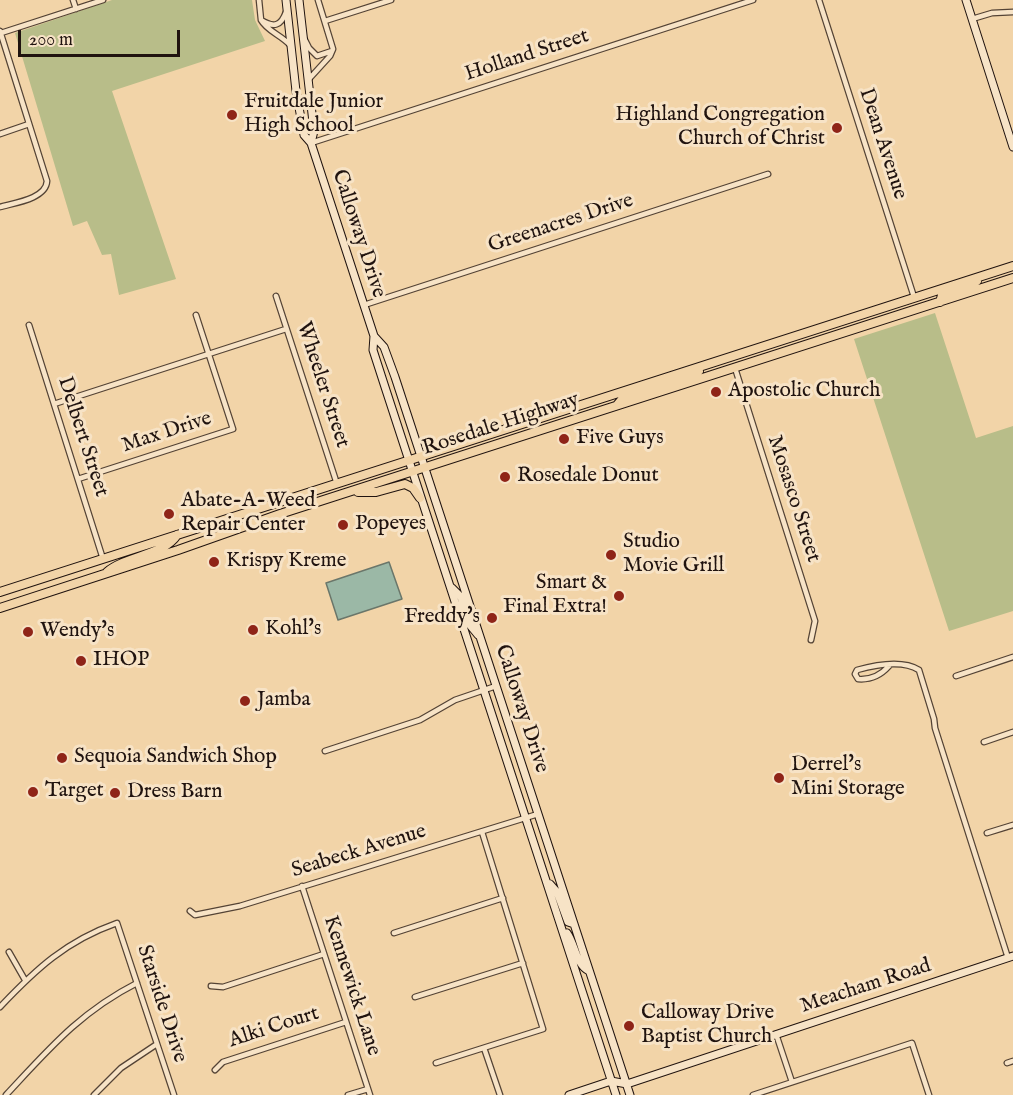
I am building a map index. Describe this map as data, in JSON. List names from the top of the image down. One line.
{"streets":{"main road":["Calloway Drive","Rosedale Highway","Meacham Road"],"street":["Holland Street","Dean Avenue","Greenacres Drive","Wheeler Street","Max Drive","Delbert Street","Mosasco Street","Seabeck Avenue","Kennewick Lane","Starside Drive","Alki Court"]},"crossings":[["Holland Street","Calloway Drive"],["Dean Avenue","Rosedale Highway"],["Greenacres Drive","Calloway Drive"],["Calloway Drive","Rosedale Highway"],["Calloway Drive","Seabeck Avenue"],["Calloway Drive","Meacham Road"],["Wheeler Street","Rosedale Highway"],["Rosedale Highway","Delbert Street"],["Rosedale Highway","Mosasco Street"],["Max Drive","Delbert Street"],["Seabeck Avenue","Kennewick Lane"],["Kennewick Lane","Alki Court"]],"places":["Fruitdale Junior High School","Highland Congregation Church of Christ","Apostolic Church","Five Guys","Rosedale Donut","Abate-A-Weed Repair Center","Popeyes","Studio Movie Grill","Krispy Kreme","Smart & Final Extra!","Freddy's","Kohl's","Wendy's","IHOP","Jamba","Sequoia Sandwich Shop","Derrel's Mini Storage","Target","Dress Barn","Calloway Drive Baptist Church"],"scale_bar":"200 m"}
